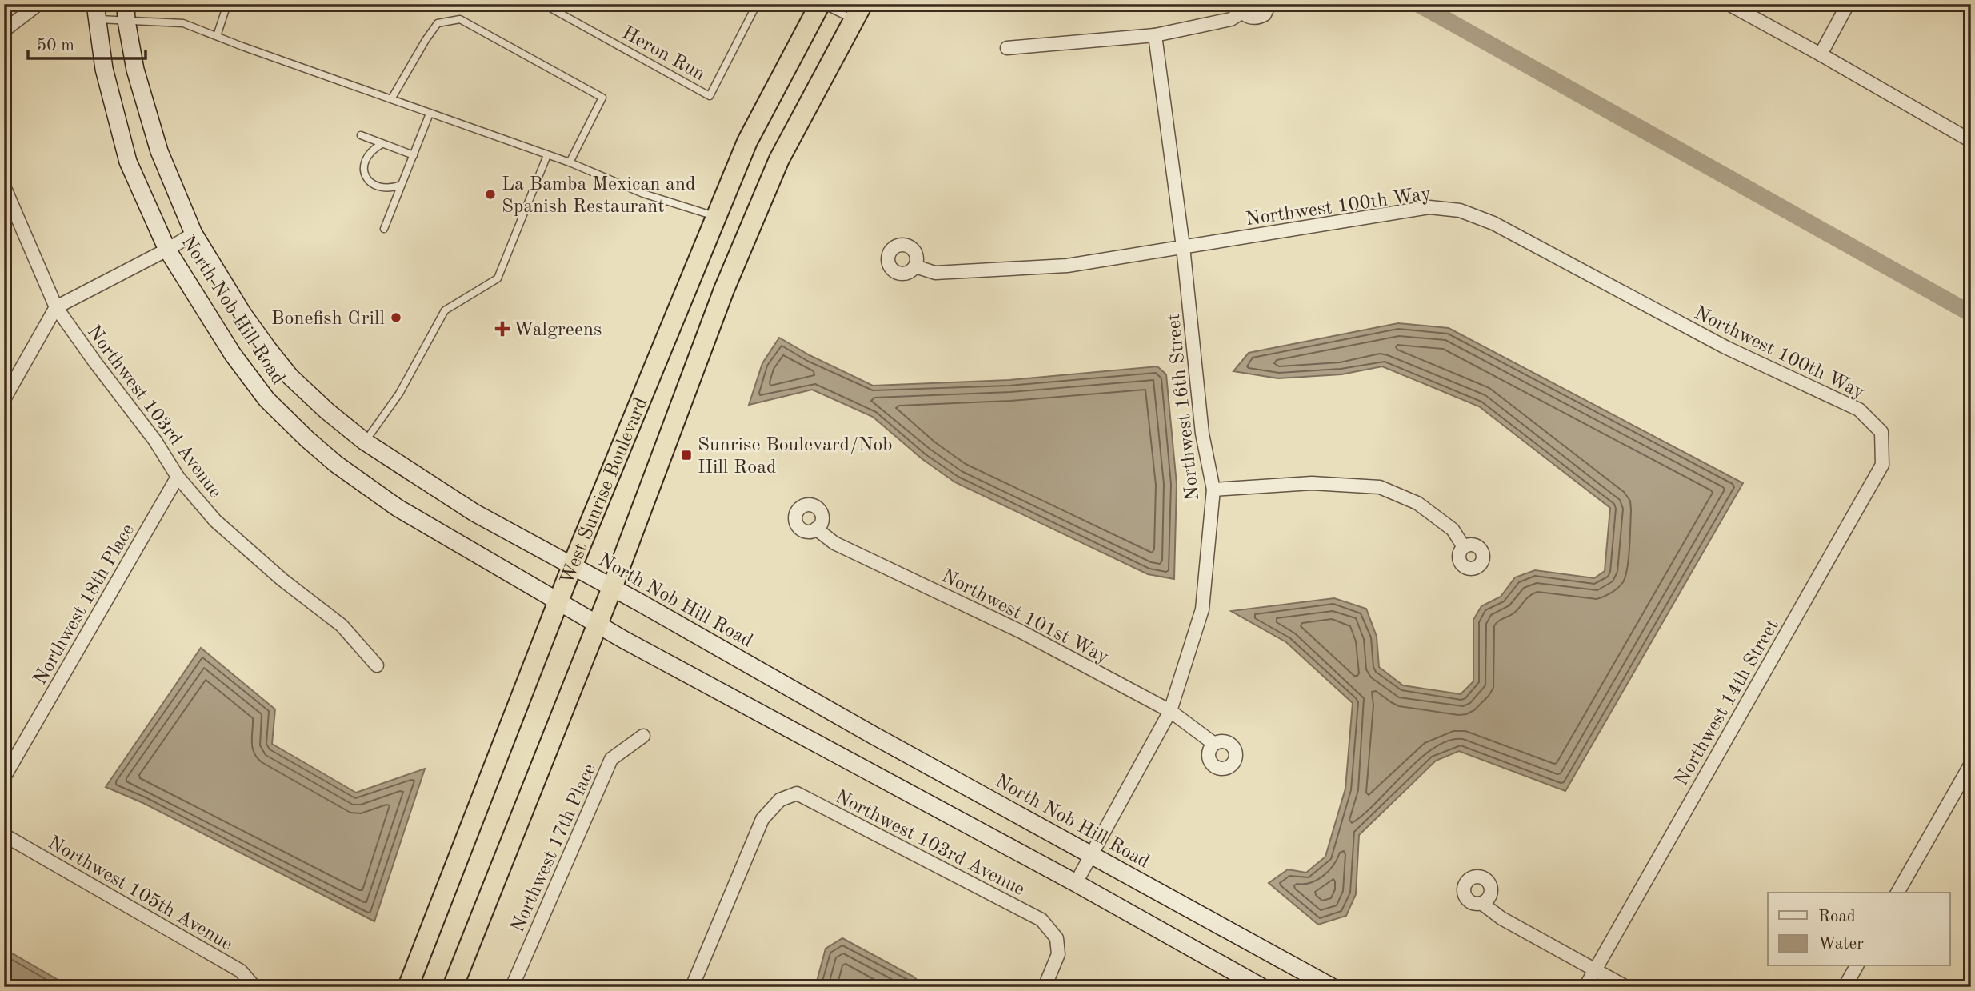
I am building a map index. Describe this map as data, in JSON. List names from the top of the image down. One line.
{"streets":{"highway":["West Sunrise Boulevard"],"main road":["North Nob Hill Road"],"street":["Northwest 100th Way","Northwest 16th Street","Northwest 103rd Avenue","Northwest 18th Place","Northwest 101st Way","Northwest 14th Street","Northwest 17th Place","Northwest 105th Avenue"],"lane":["Heron Run"]},"crossings":[["Northwest 100th Way","Northwest 16th Street"],["Northwest 100th Way","Northwest 14th Street"],["North Nob Hill Road","Northwest 16th Street"],["North Nob Hill Road","West Sunrise Boulevard"],["Northwest 16th Street","Northwest 101st Way"],["Northwest 103rd Avenue","Northwest 18th Place"]],"places":{"other":["La Bamba Mexican and Spanish Restaurant","Bonefish Grill"],"health":["Walgreens"],"transit":["Sunrise Boulevard/Nob Hill Road"]},"legend":["Road","Water"],"scale_bar":"50 m"}
